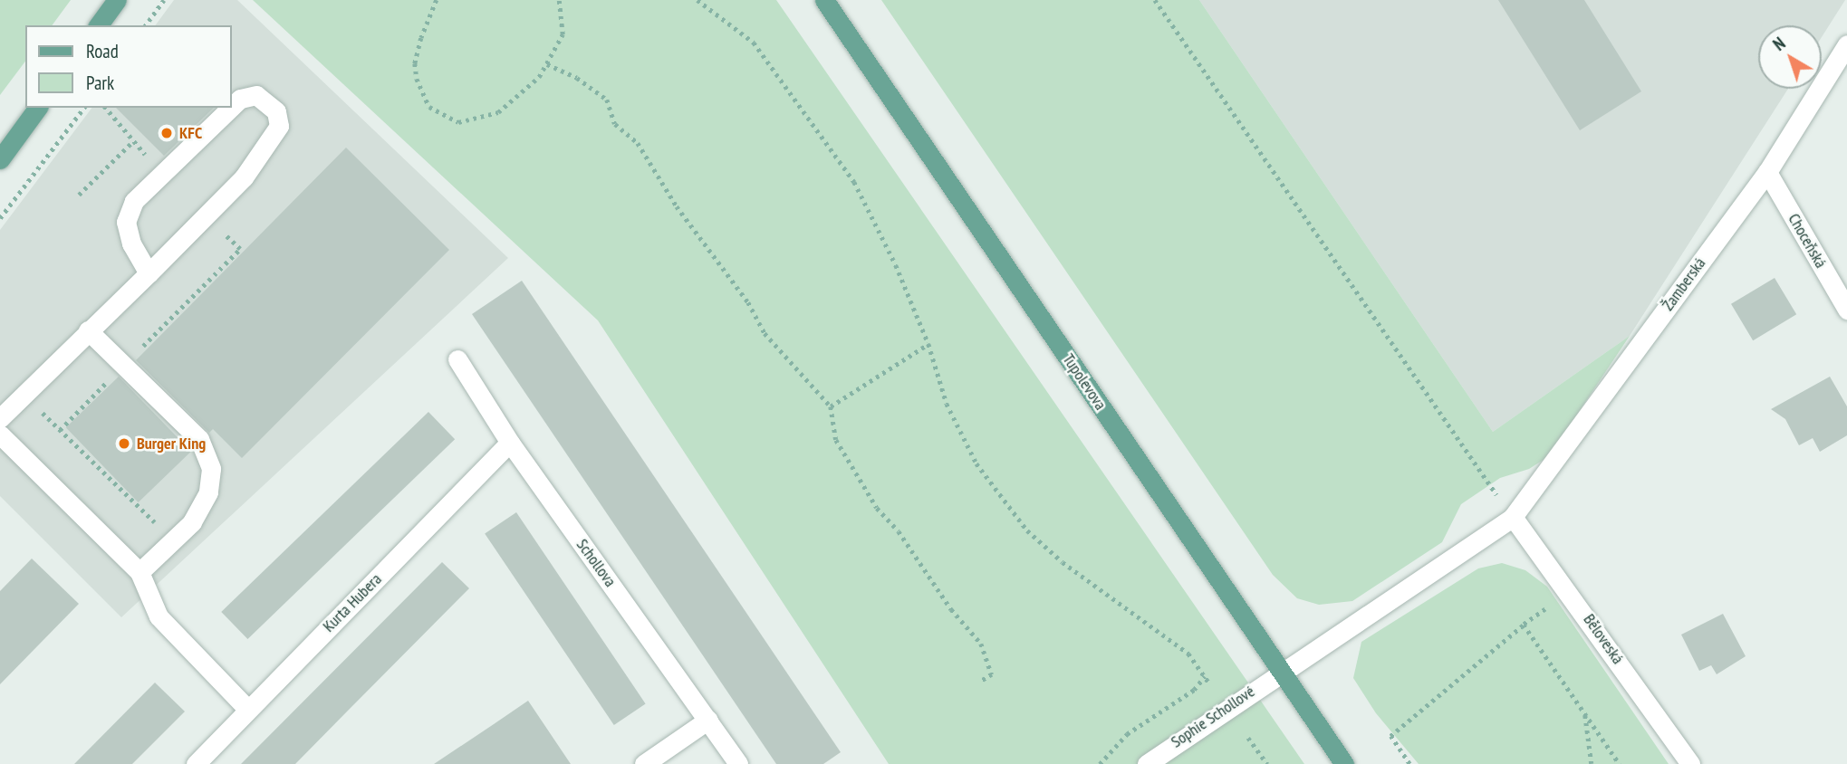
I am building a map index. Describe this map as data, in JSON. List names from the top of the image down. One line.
{"streets":{"main road":["Tupolevova"],"street":["Choceňská","Žamberská","Schollova","Kurta Hubera","Běloveská","Sophie Schollové"]},"crossings":[["Choceňská","Žamberská"],["Žamberská","Běloveská"],["Žamberská","Sophie Schollové"],["Tupolevova","Sophie Schollové"],["Schollova","Kurta Hubera"],["Běloveská","Sophie Schollové"]],"places":["KFC","Burger King"],"legend":["Road","Park"],"north":"top left"}
